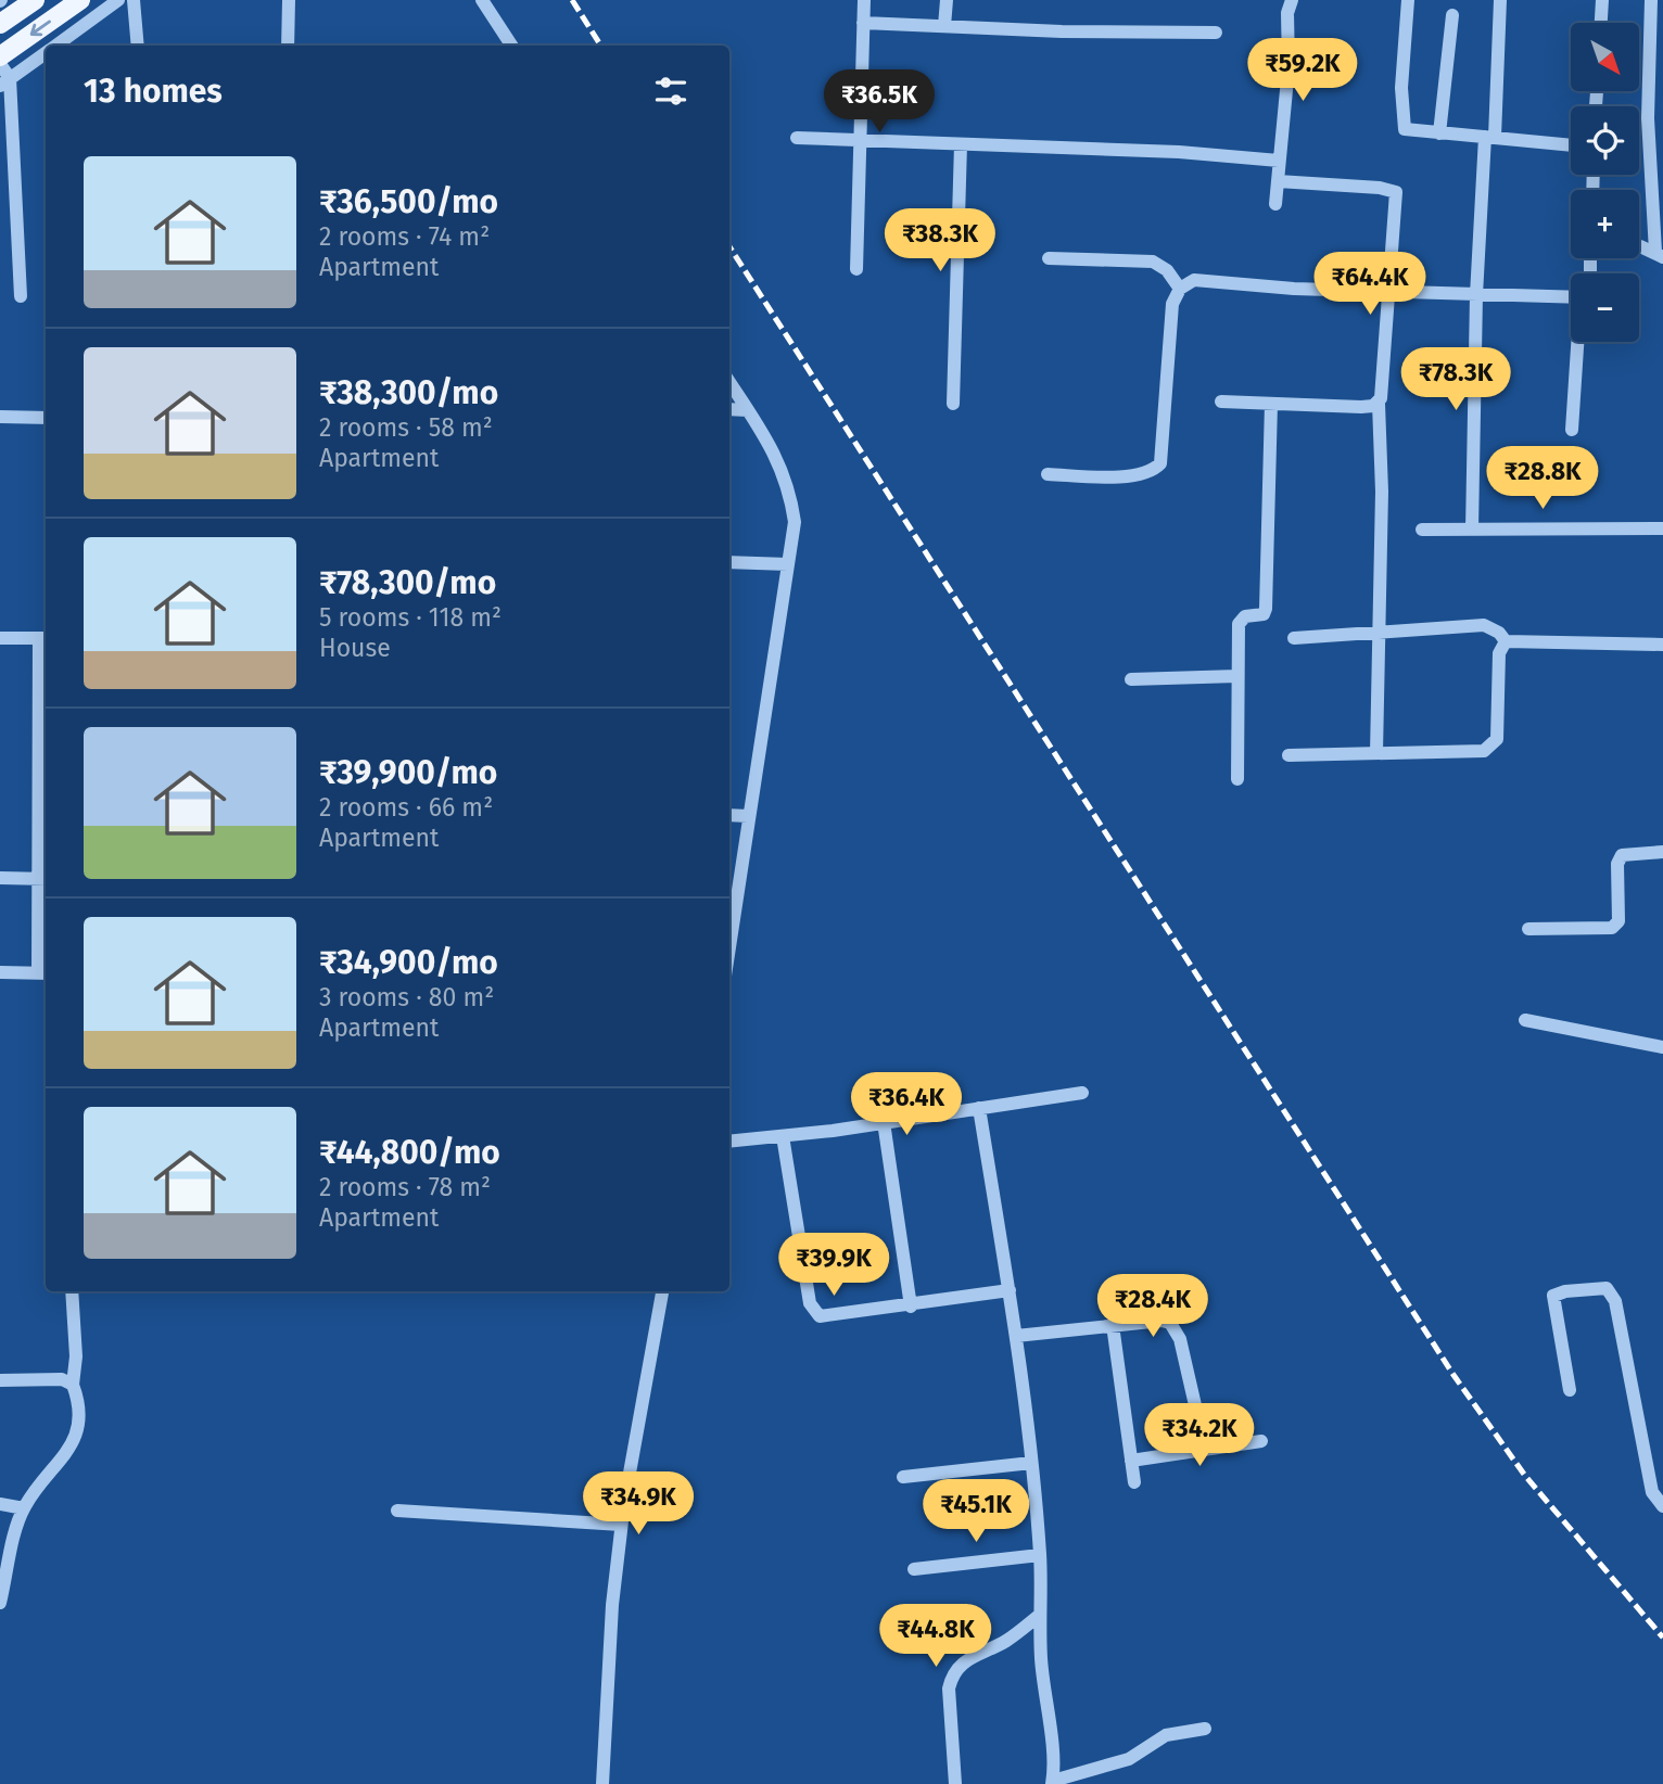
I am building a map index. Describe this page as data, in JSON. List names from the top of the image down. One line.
{"north":"bottom right","page":{"map_buttons":["+","−"],"price":["₹59.2K","₹36.5K","₹38.3K","₹64.4K","₹78.3K","₹28.8K","₹36.4K","₹39.9K","₹28.4K","₹34.2K","₹34.9K","₹45.1K","₹44.8K"],"heading":"13 homes","list":[{"name":"₹36,500/mo","note":"2 rooms · 74 m² · Apartment"},{"name":"₹38,300/mo","note":"2 rooms · 58 m² · Apartment"},{"name":"₹78,300/mo","note":"5 rooms · 118 m² · House"},{"name":"₹39,900/mo","note":"2 rooms · 66 m² · Apartment"},{"name":"₹34,900/mo","note":"3 rooms · 80 m² · Apartment"},{"name":"₹44,800/mo","note":"2 rooms · 78 m² · Apartment"}]}}
